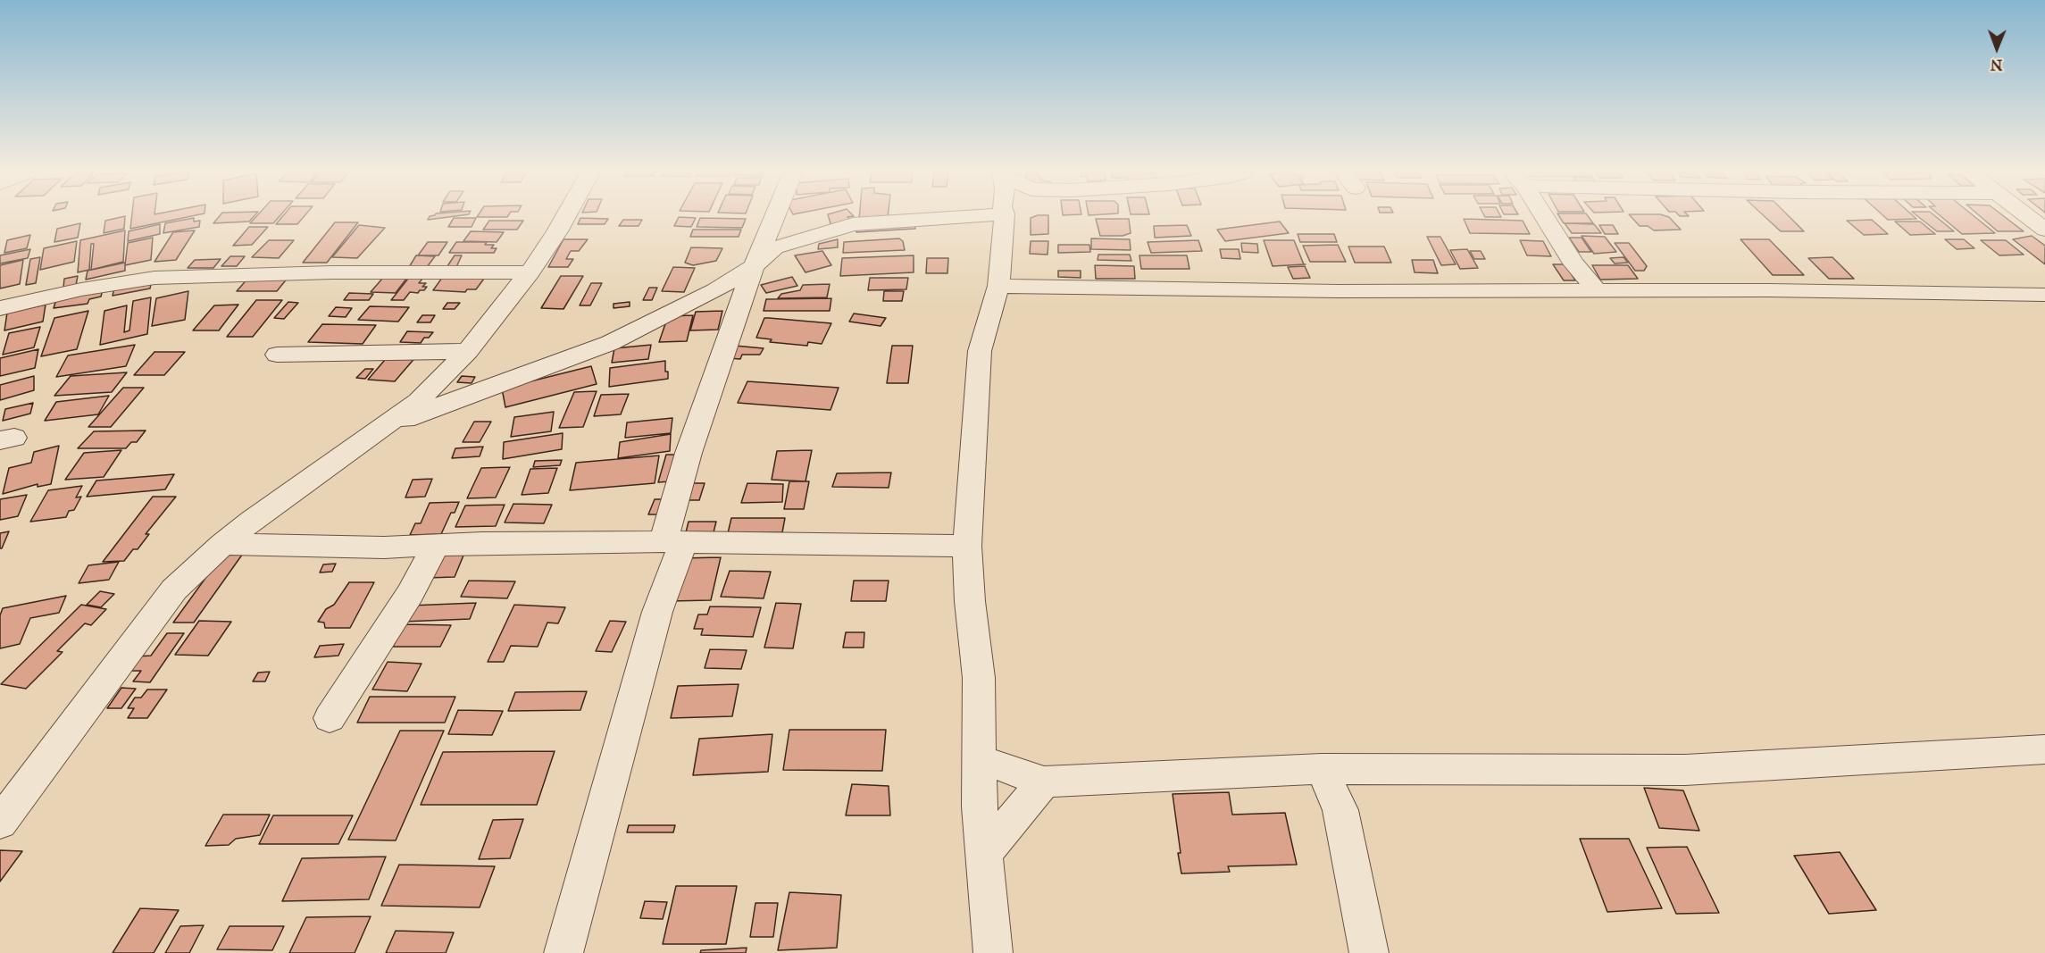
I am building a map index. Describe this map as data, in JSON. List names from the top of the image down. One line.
{"north":"bottom"}
